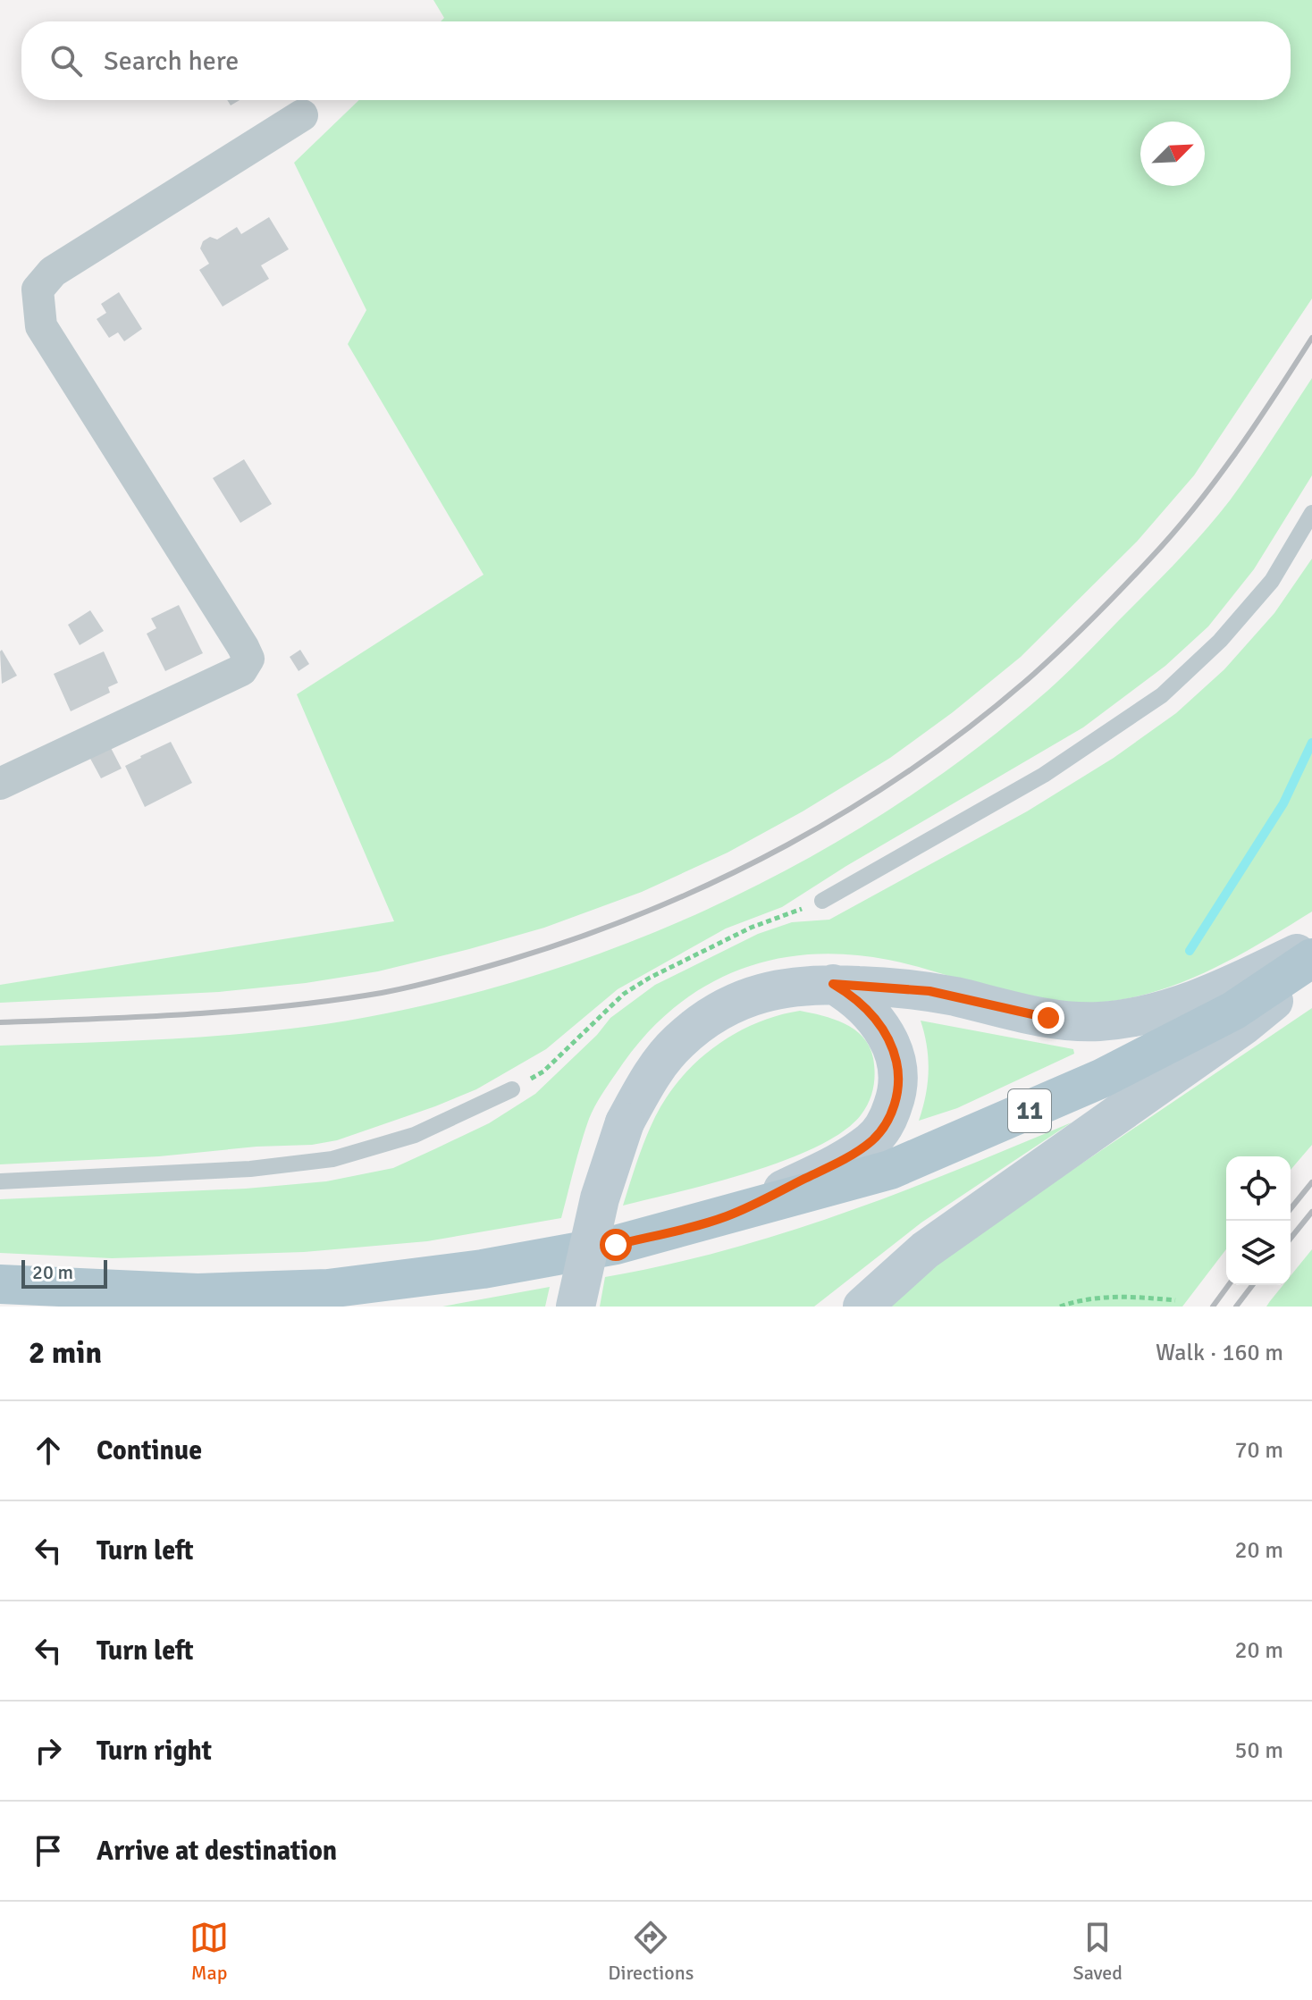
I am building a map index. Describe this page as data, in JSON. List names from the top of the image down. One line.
{"streets":{"main road":["11"]},"scale_bar":"20 m","north":"top right","page":{"search":"Search here","scale":"20 m","heading":["2 min","Walk · 160 m"],"list":[["Continue","70 m"],["Turn left","20 m"],["Turn left","20 m"],["Turn right","50 m"],"Arrive at destination"],"nav":["Map","Directions","Saved"]}}
